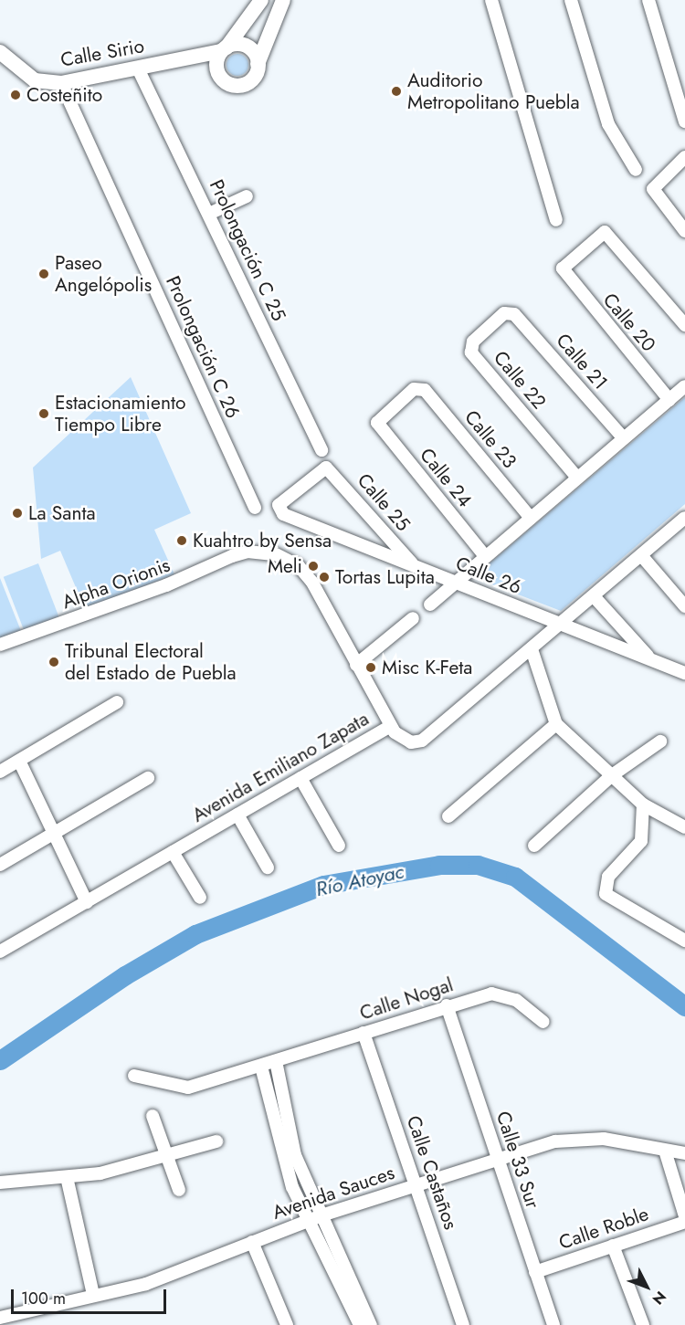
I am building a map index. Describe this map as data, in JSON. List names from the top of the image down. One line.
{"streets":{"street":["Calle Sirio","Prolongación C 25","Calle 20","Prolongación C 26","Calle 21","Calle 22","Calle 23","Calle 24","Calle 25","Calle 26","Alpha Orionis","Avenida Emiliano Zapata","Calle Nogal","Calle 33 Sur","Calle Castaños","Avenida Sauces","Calle Roble"]},"crossings":[["Calle Sirio","Prolongación C 25"],["Calle Sirio","Prolongación C 26"],["Calle 21","Calle 22"],["Calle 23","Calle 24"],["Calle 25","Calle 26"],["Calle 26","Avenida Emiliano Zapata"],["Calle Nogal","Calle 33 Sur"],["Calle Nogal","Calle Castaños"],["Calle 33 Sur","Avenida Sauces"],["Calle 33 Sur","Calle Roble"],["Calle Castaños","Avenida Sauces"]],"water":["Río Atoyac"],"places":["Auditorio Metropolitano Puebla","Costeñito","Paseo Angelópolis","Estacionamiento Tiempo Libre","La Santa","Kuahtro by Sensa","Meli","Tortas Lupita","Tribunal Electoral del Estado de Puebla","Misc K-Feta"],"scale_bar":"100 m","north":"bottom right"}
